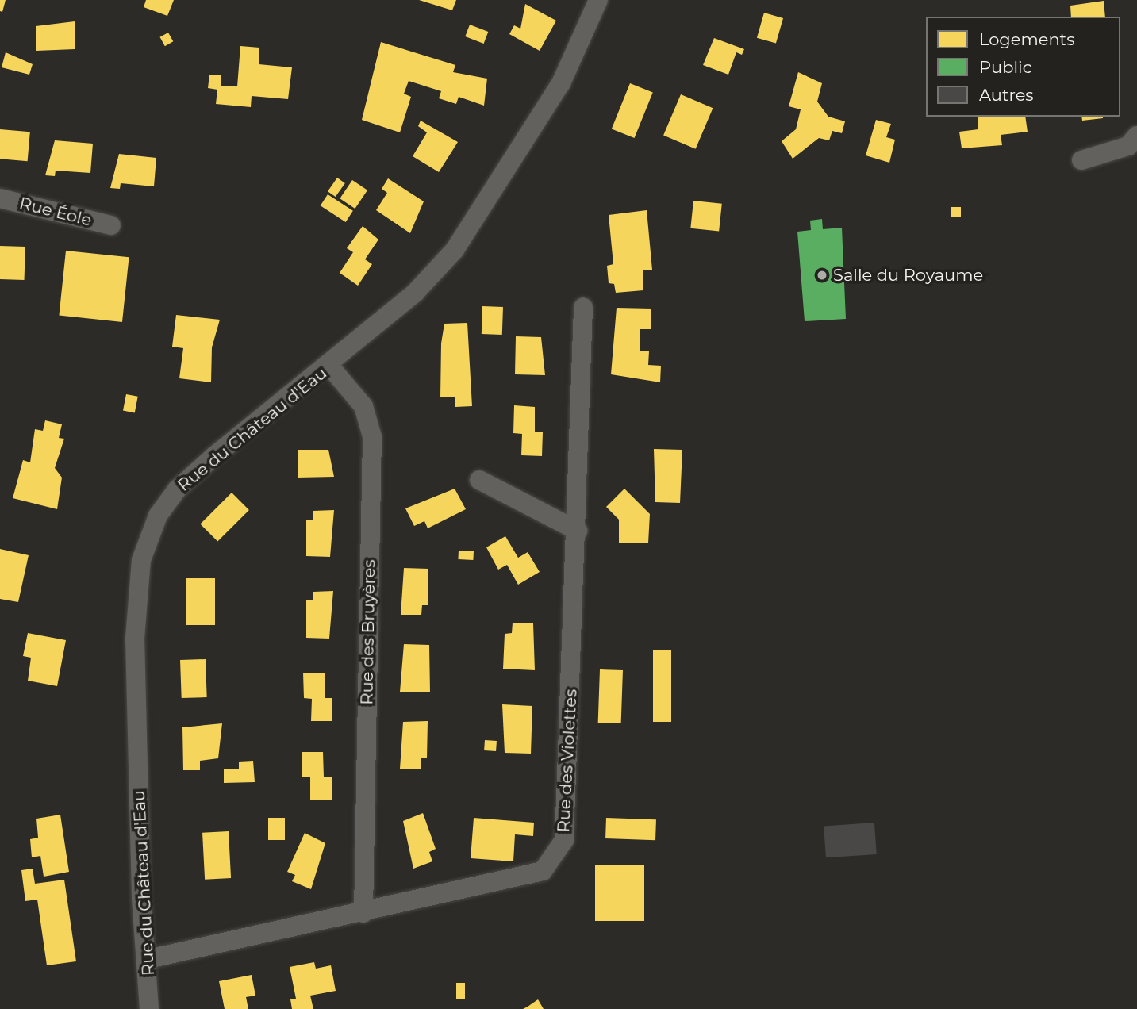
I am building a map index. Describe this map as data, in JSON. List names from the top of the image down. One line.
{"streets":{"street":["Rue Éole","Rue du Château d'Eau","Rue des Bruyères","Rue des Violettes"]},"crossings":[["Rue du Château d'Eau","Rue des Bruyères"],["Rue du Château d'Eau","Rue des Violettes"],["Rue des Bruyères","Rue des Violettes"]],"places":["Salle du Royaume"],"legend":["Logements","Public","Autres"]}
